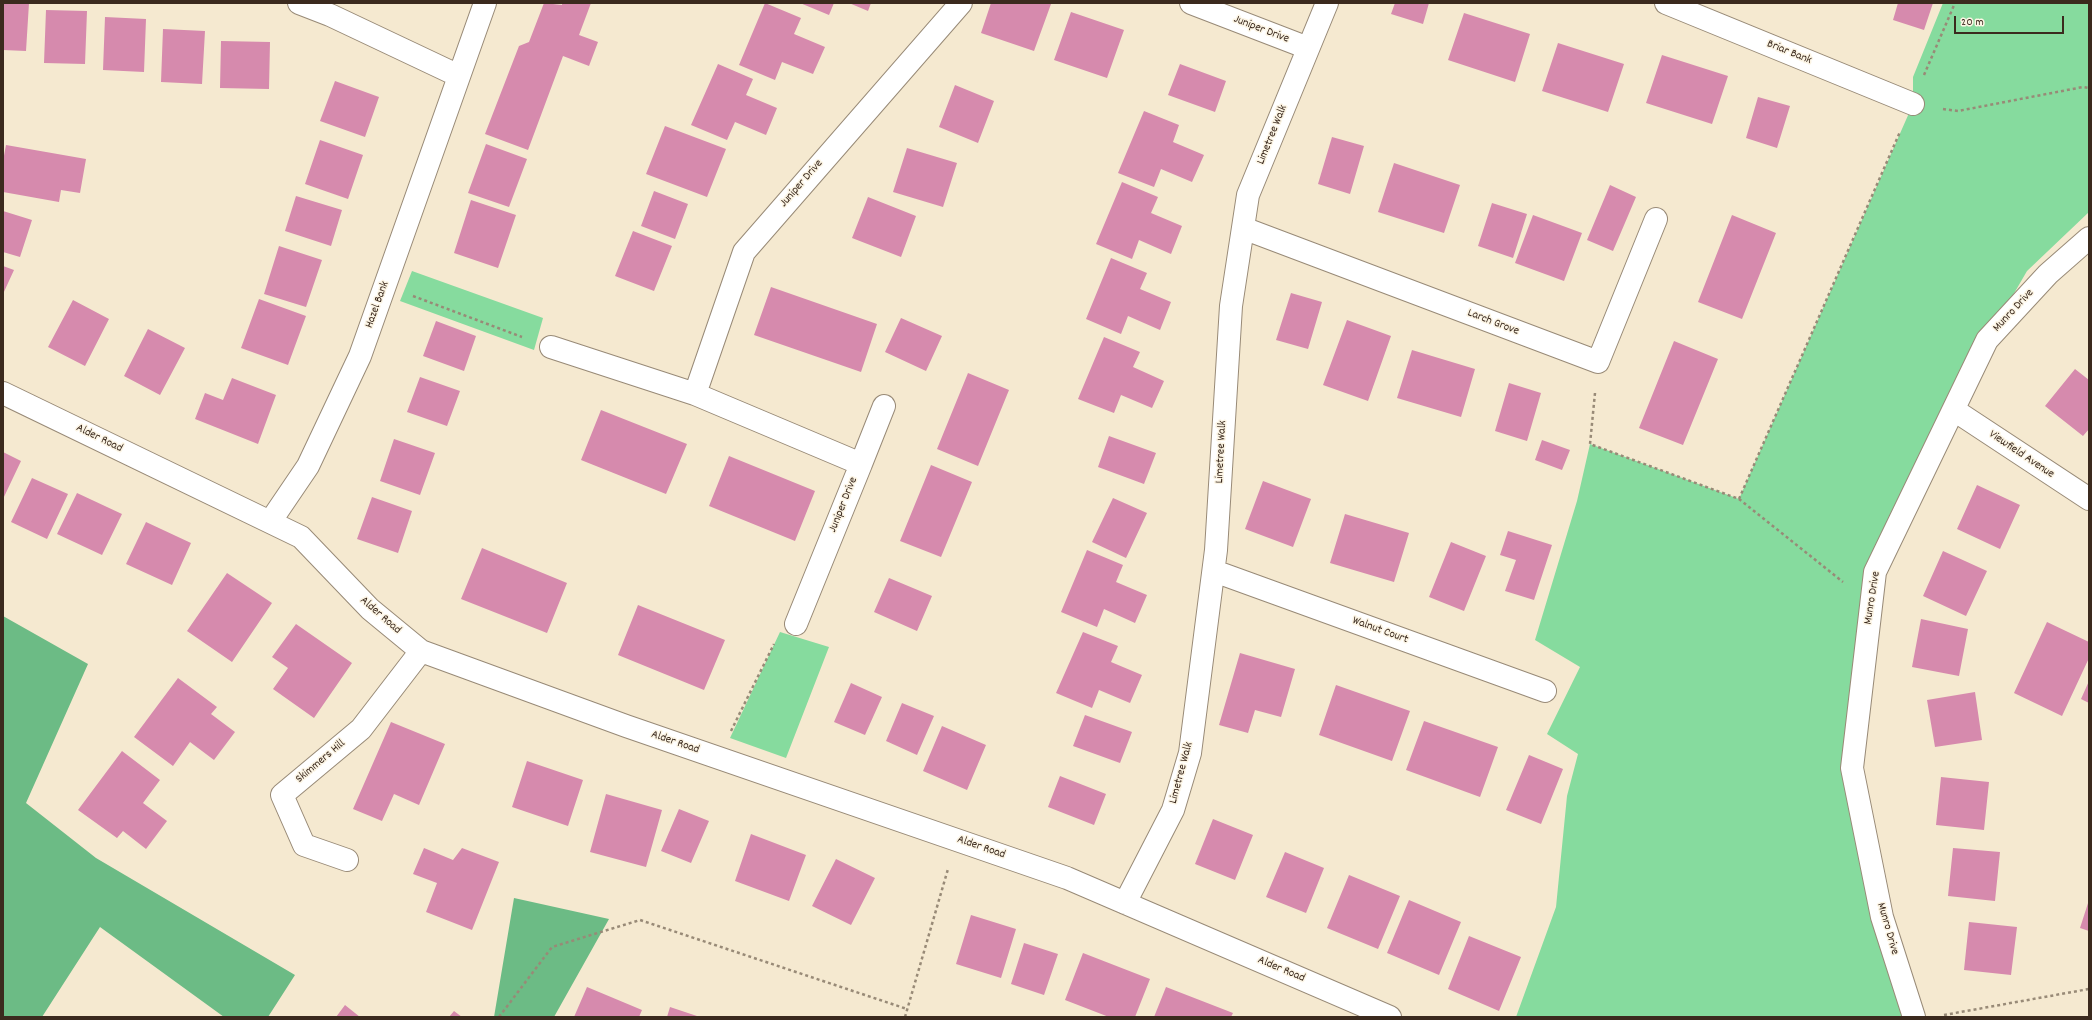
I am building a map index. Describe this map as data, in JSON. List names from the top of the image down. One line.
{"streets":{"street":["Juniper Drive","Briar Bank","Limetree Walk","Hazel Bank","Munro Drive","Larch Grove","Alder Road","Viewfield Avenue","Walnut Court","Skimmers Hill"]},"crossings":[["Juniper Drive","Limetree Walk"],["Limetree Walk","Larch Grove"],["Limetree Walk","Alder Road"],["Limetree Walk","Walnut Court"],["Hazel Bank","Alder Road"],["Munro Drive","Viewfield Avenue"],["Alder Road","Skimmers Hill"]],"scale_bar":"20 m"}
